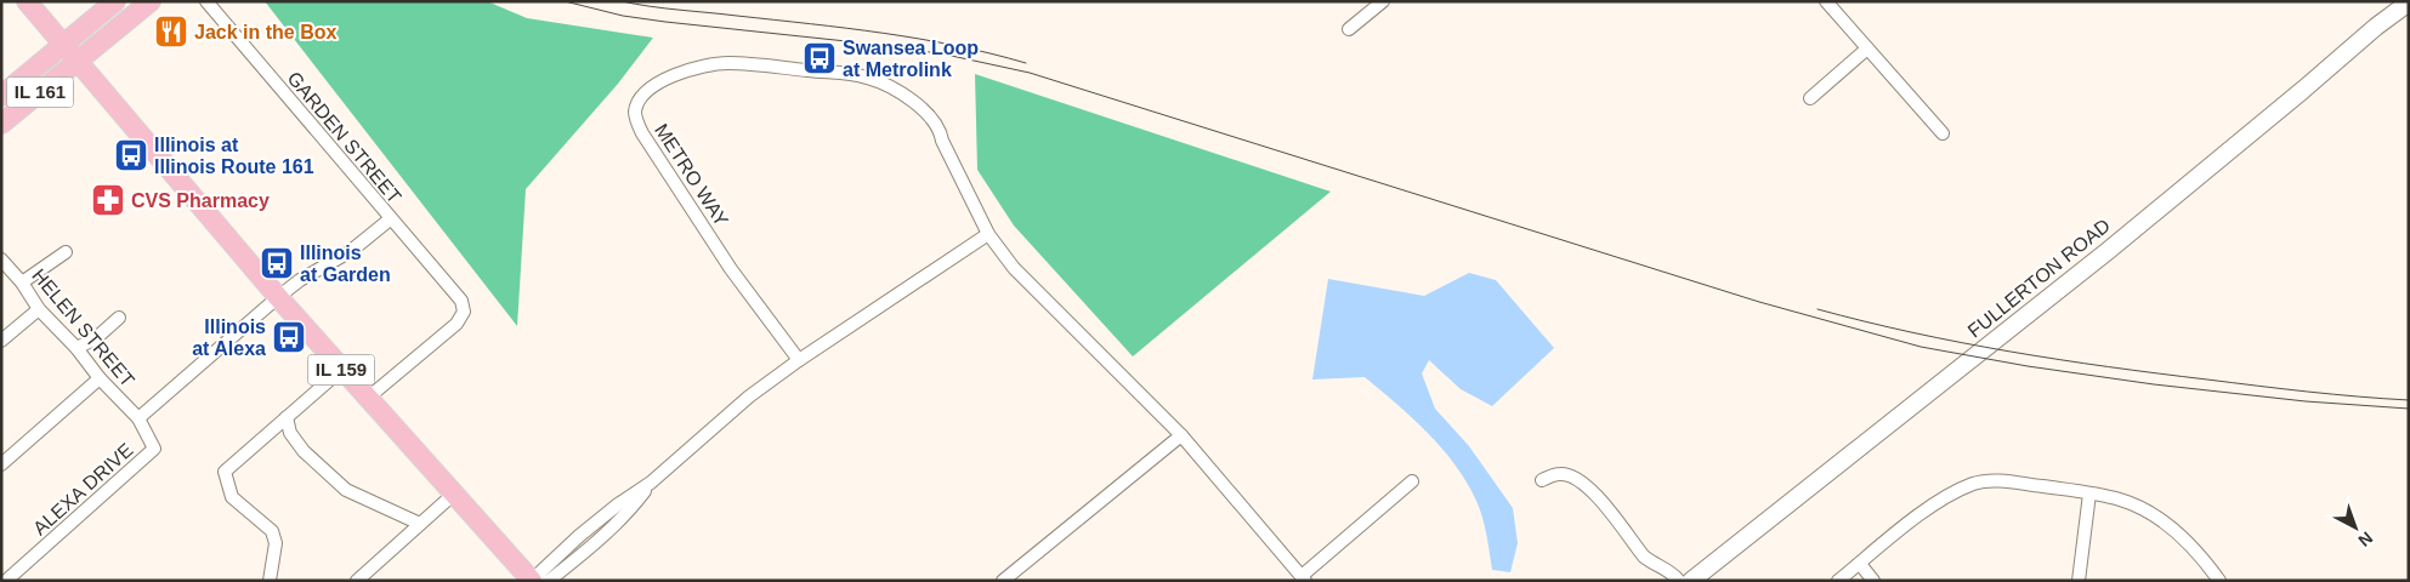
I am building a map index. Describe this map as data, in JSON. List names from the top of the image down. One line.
{"streets":{"main road":["IL 161","IL 159"],"street":["GARDEN STREET","METRO WAY","FULLERTON ROAD","HELEN STREET","ALEXA DRIVE"]},"crossings":[["IL 161","IL 159"],["GARDEN STREET","IL 159"],["GARDEN STREET","ALEXA DRIVE"],["HELEN STREET","ALEXA DRIVE"],["IL 159","ALEXA DRIVE"]],"places":{"restaurant":["Jack in the Box"],"bus stop":["Swansea Loop at Metrolink","Illinois at Illinois Route 161","Illinois at Garden","Illinois at Alexa"],"pharmacy":["CVS Pharmacy"]},"north":"bottom right"}
